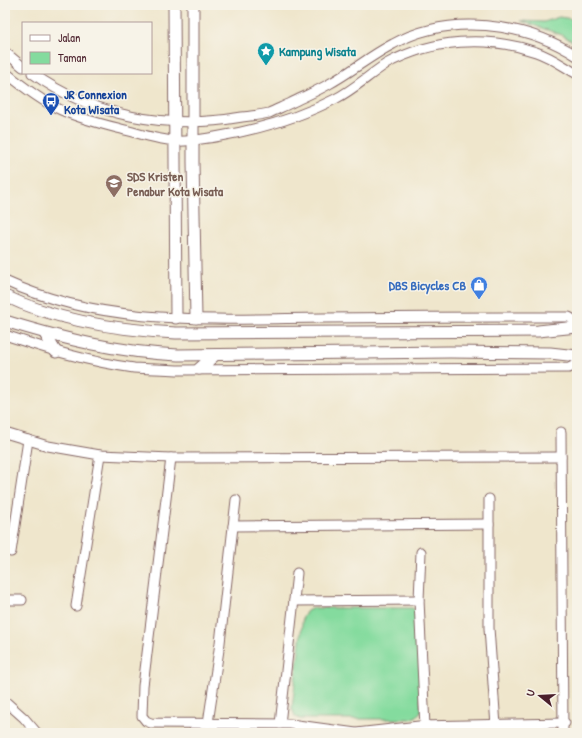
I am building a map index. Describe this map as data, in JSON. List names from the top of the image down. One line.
{"places":{"place":["Kampung Wisata"],"bus stop":["JR Connexion Kota Wisata"],"school or university":["SDS Kristen Penabur Kota Wisata"],"shop":["DBS Bicycles CB"]},"legend":["Jalan","Taman"],"north":"left"}
